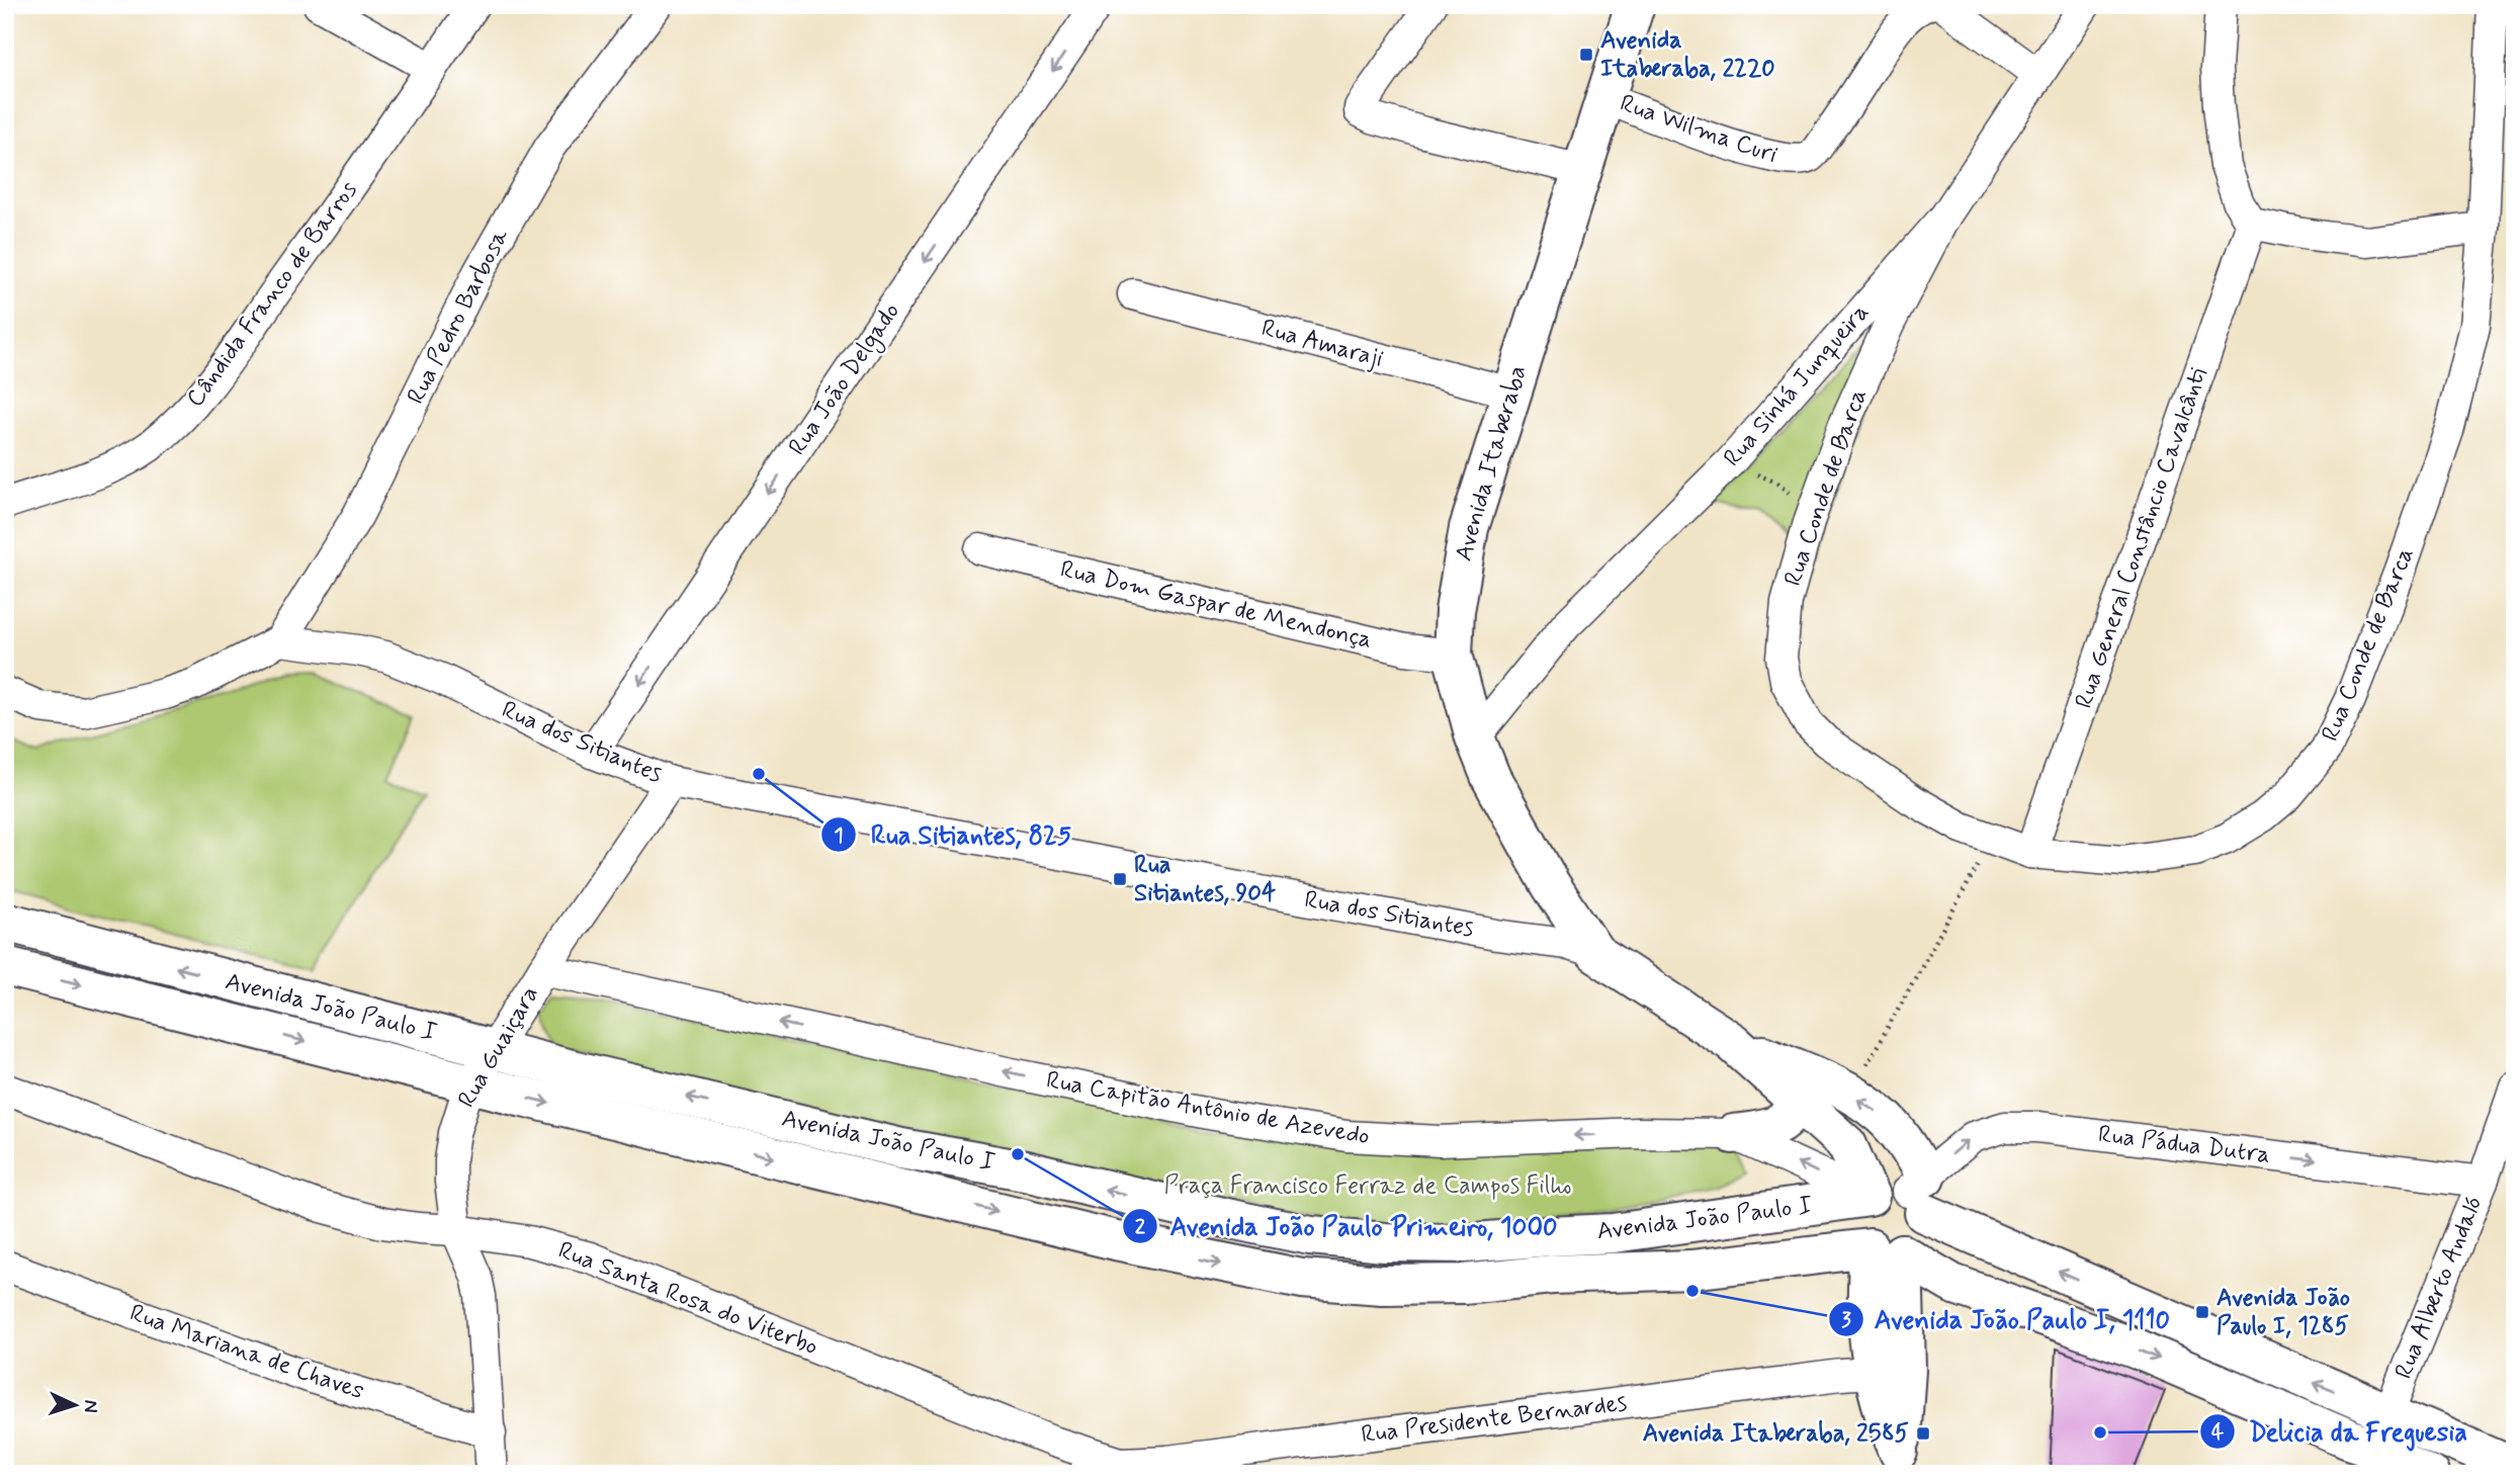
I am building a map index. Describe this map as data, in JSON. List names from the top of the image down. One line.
{"streets":{"main road":["Avenida Itaberaba","Avenida João Paulo I"],"street":["Rua Wilma Curi","Cândida Franco de Barros","Rua Pedro Barbosa","Rua Amaraji","Rua João Delgado","Rua Sinhá Junqueira","Rua Conde de Barca","Rua General Constâncio Cavalcânti","Rua Dom Gaspar de Mendonça","Rua dos Sitiantes","Rua Guaiçara","Rua Capitão Antônio de Azevedo","Rua Pádua Dutra","Rua Alberto Andaló","Rua Santa Rosa do Viterbo","Rua Mariana de Chaves","Rua Presidente Bernardes"]},"crossings":[["Rua Wilma Curi","Avenida Itaberaba"],["Rua Pedro Barbosa","Rua dos Sitiantes"],["Rua Amaraji","Avenida Itaberaba"],["Rua João Delgado","Rua dos Sitiantes"],["Rua Sinhá Junqueira","Avenida Itaberaba"],["Rua Sinhá Junqueira","Rua Conde de Barca"],["Avenida Itaberaba","Rua Dom Gaspar de Mendonça"],["Avenida Itaberaba","Rua dos Sitiantes"],["Avenida Itaberaba","Avenida João Paulo I"],["Avenida Itaberaba","Rua Capitão Antônio de Azevedo"],["Avenida Itaberaba","Rua Pádua Dutra"],["Rua Conde de Barca","Rua General Constâncio Cavalcânti"],["Rua dos Sitiantes","Rua Guaiçara"],["Avenida João Paulo I","Rua Guaiçara"],["Avenida João Paulo I","Rua Capitão Antônio de Azevedo"],["Avenida João Paulo I","Rua Pádua Dutra"],["Rua Guaiçara","Rua Capitão Antônio de Azevedo"],["Rua Guaiçara","Rua Santa Rosa do Viterbo"],["Rua Guaiçara","Rua Mariana de Chaves"],["Rua Capitão Antônio de Azevedo","Rua Pádua Dutra"],["Rua Pádua Dutra","Rua Alberto Andaló"],["Rua Santa Rosa do Viterbo","Rua Presidente Bernardes"]],"one_way":["Rua João Delgado","Rua Capitão Antônio de Azevedo","Rua Pádua Dutra"],"parks":["Praça Francisco Ferraz de Campos Filho"],"places":{"transit":["Avenida Itaberaba, 2220","Rua Sitiantes, 904","Avenida João Paulo I, 1285","Avenida Itaberaba, 2585"],"other":["Rua Sitiantes, 825","Avenida João Paulo Primeiro, 1000","Avenida João Paulo I, 1110","Delicia da Freguesia"]},"north":"right"}
